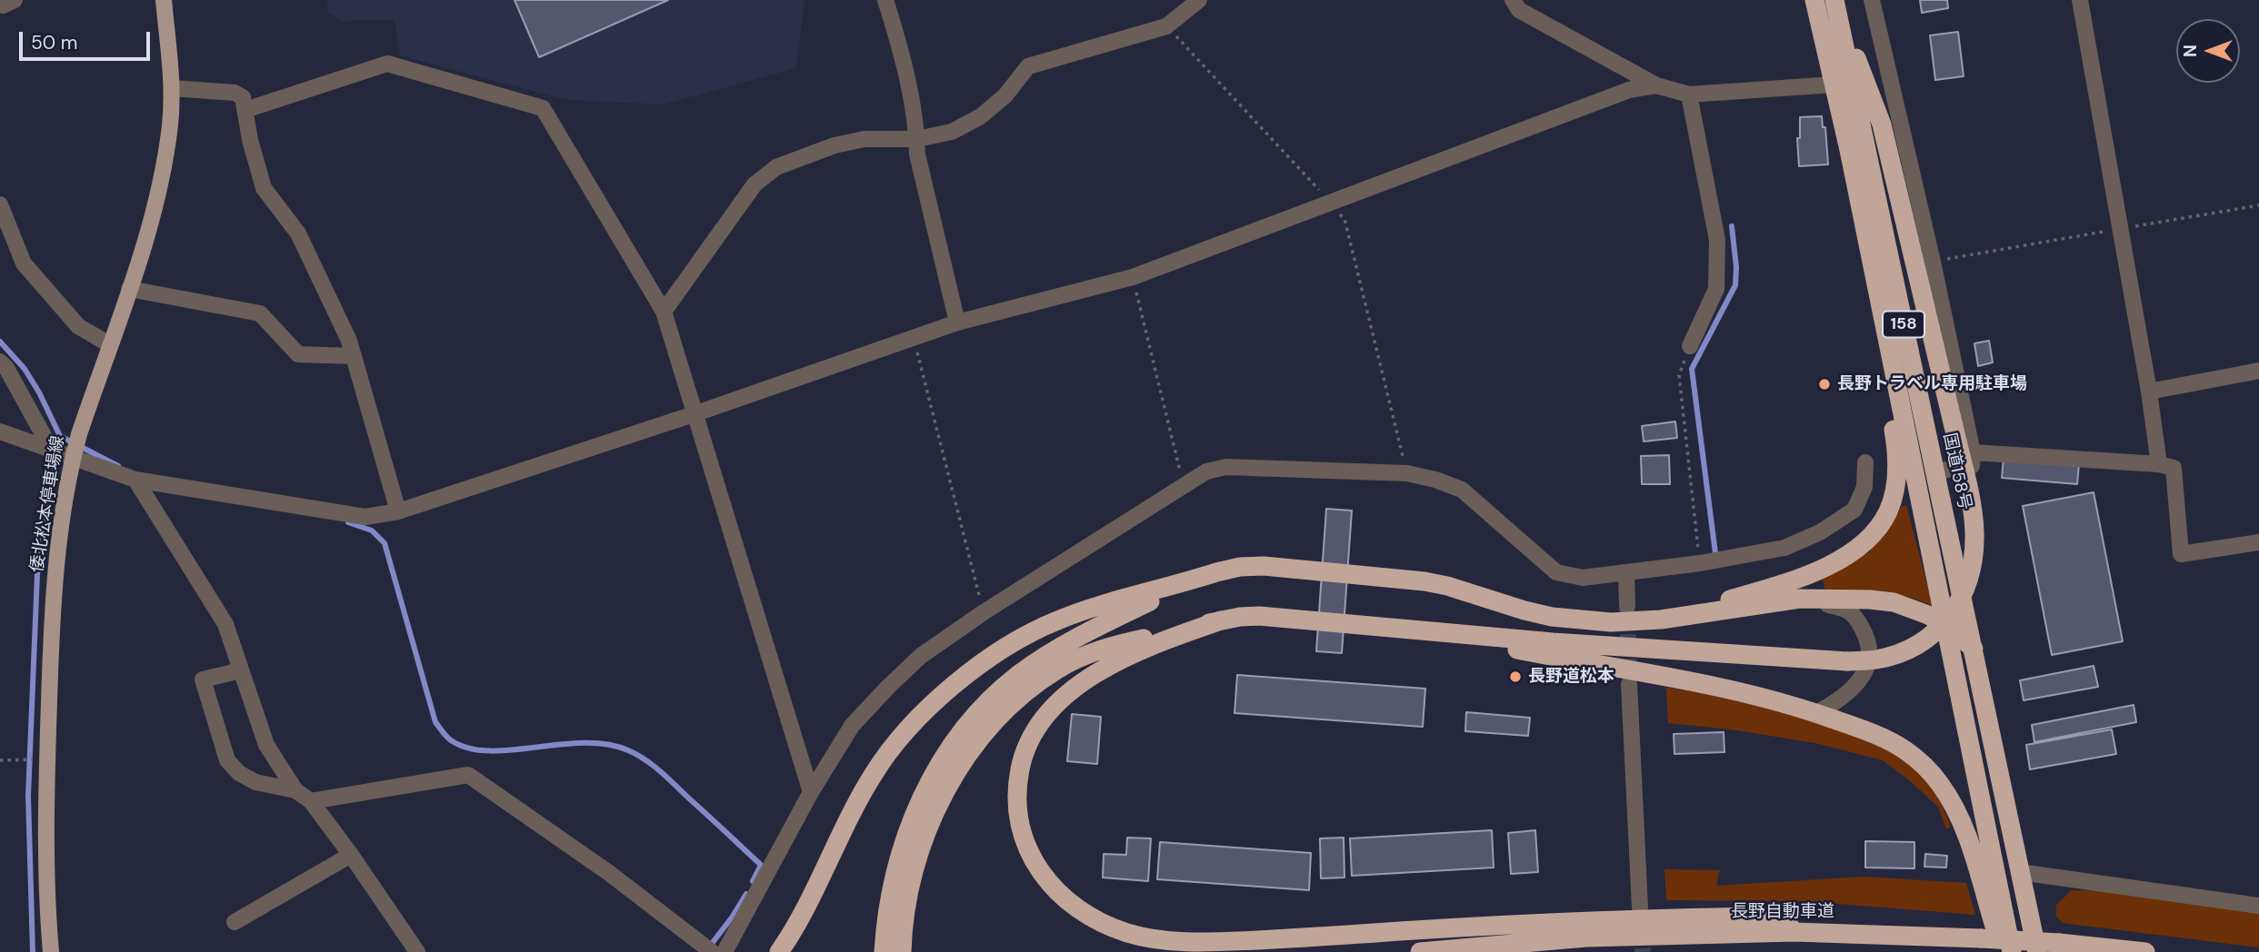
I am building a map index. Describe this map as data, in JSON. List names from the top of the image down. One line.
{"streets":{"highway":["158","国道158号","長野自動車道"],"main road":["倭北松本停車場線"]},"places":["長野トラベル専用駐車場","長野道松本"],"scale_bar":"50 m","north":"left"}
